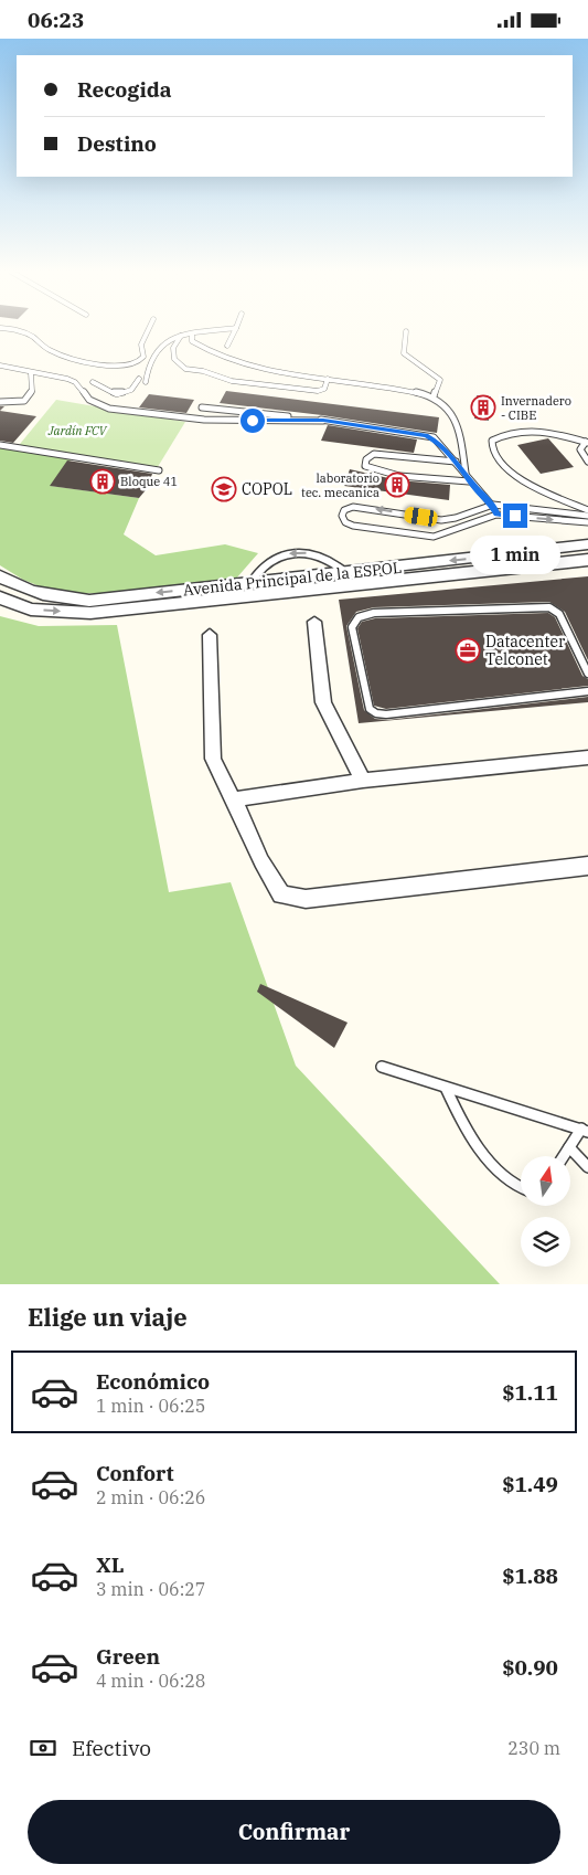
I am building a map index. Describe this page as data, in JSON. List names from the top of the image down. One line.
{"streets":{"street":["Avenida Principal de la ESPOL"]},"parks":["Jardín FCV"],"places":{"building":["Invernadero - CIBE","Bloque 41","laboratorio tec. mecanica"],"school or university":["COPOL"],"office":["Datacenter Telconet"]},"north":"top","page":{"status":"06:23","banner":["Recogida","Destino"],"bubble":"1 min","heading":"Elige un viaje","list":[{"name":"Económico","note":"1 min · 06:25","value":"$1.11"},{"name":"Confort","note":"2 min · 06:26","value":"$1.49"},{"name":"XL","note":"3 min · 06:27","value":"$1.88"},{"name":"Green","note":"4 min · 06:28","value":"$0.90"}],"pay":["Efectivo","230 m"],"buttons":"Confirmar"}}
